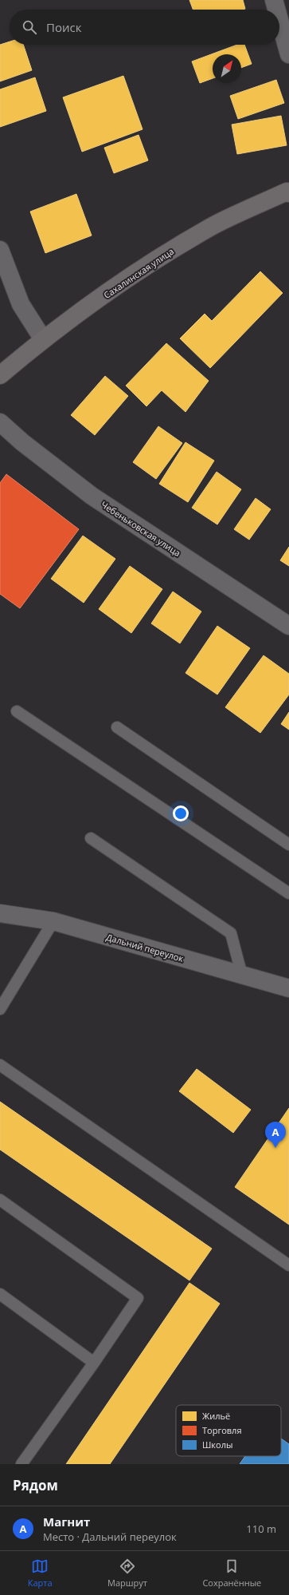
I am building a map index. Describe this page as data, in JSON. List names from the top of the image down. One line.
{"streets":{"main road":["Сахалинская улица"],"street":["Чебеньковская улица","Дальний переулок"]},"legend":["Жильё","Торговля","Школы"],"north":"top right","page":{"search":"Поиск","pins":"A","heading":"Рядом","list":[{"mark":"A","name":"Магнит","note":"Место · Дальний переулок","value":"110 m"}],"nav":["Карта","Маршрут","Сохранённые"]}}
